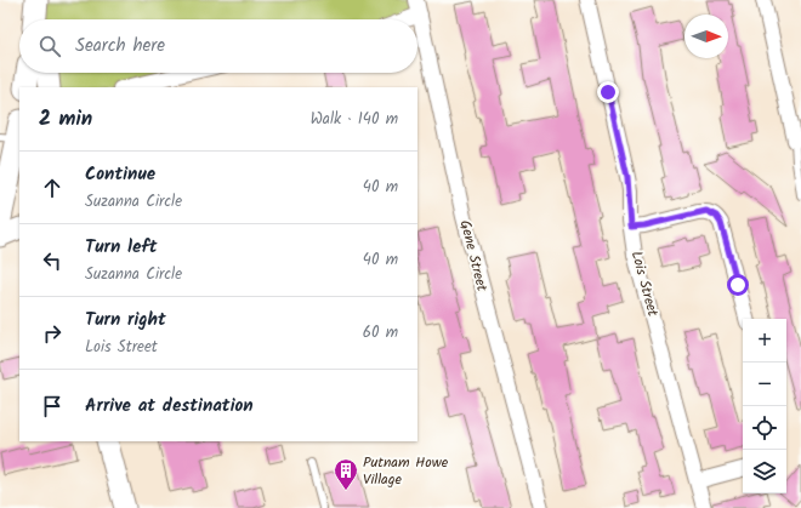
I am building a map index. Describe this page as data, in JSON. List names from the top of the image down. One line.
{"streets":{"street":["Gene Street","Lois Street"]},"places":{"building":["Putnam Howe Village"]},"north":"right","page":{"search":"Search here","heading":["2 min","Walk · 140 m"],"list":[["Continue","Suzanna Circle","40 m"],["Turn left","Suzanna Circle","40 m"],["Turn right","Lois Street","60 m"],"Arrive at destination"],"map_buttons":["+","−"]}}
